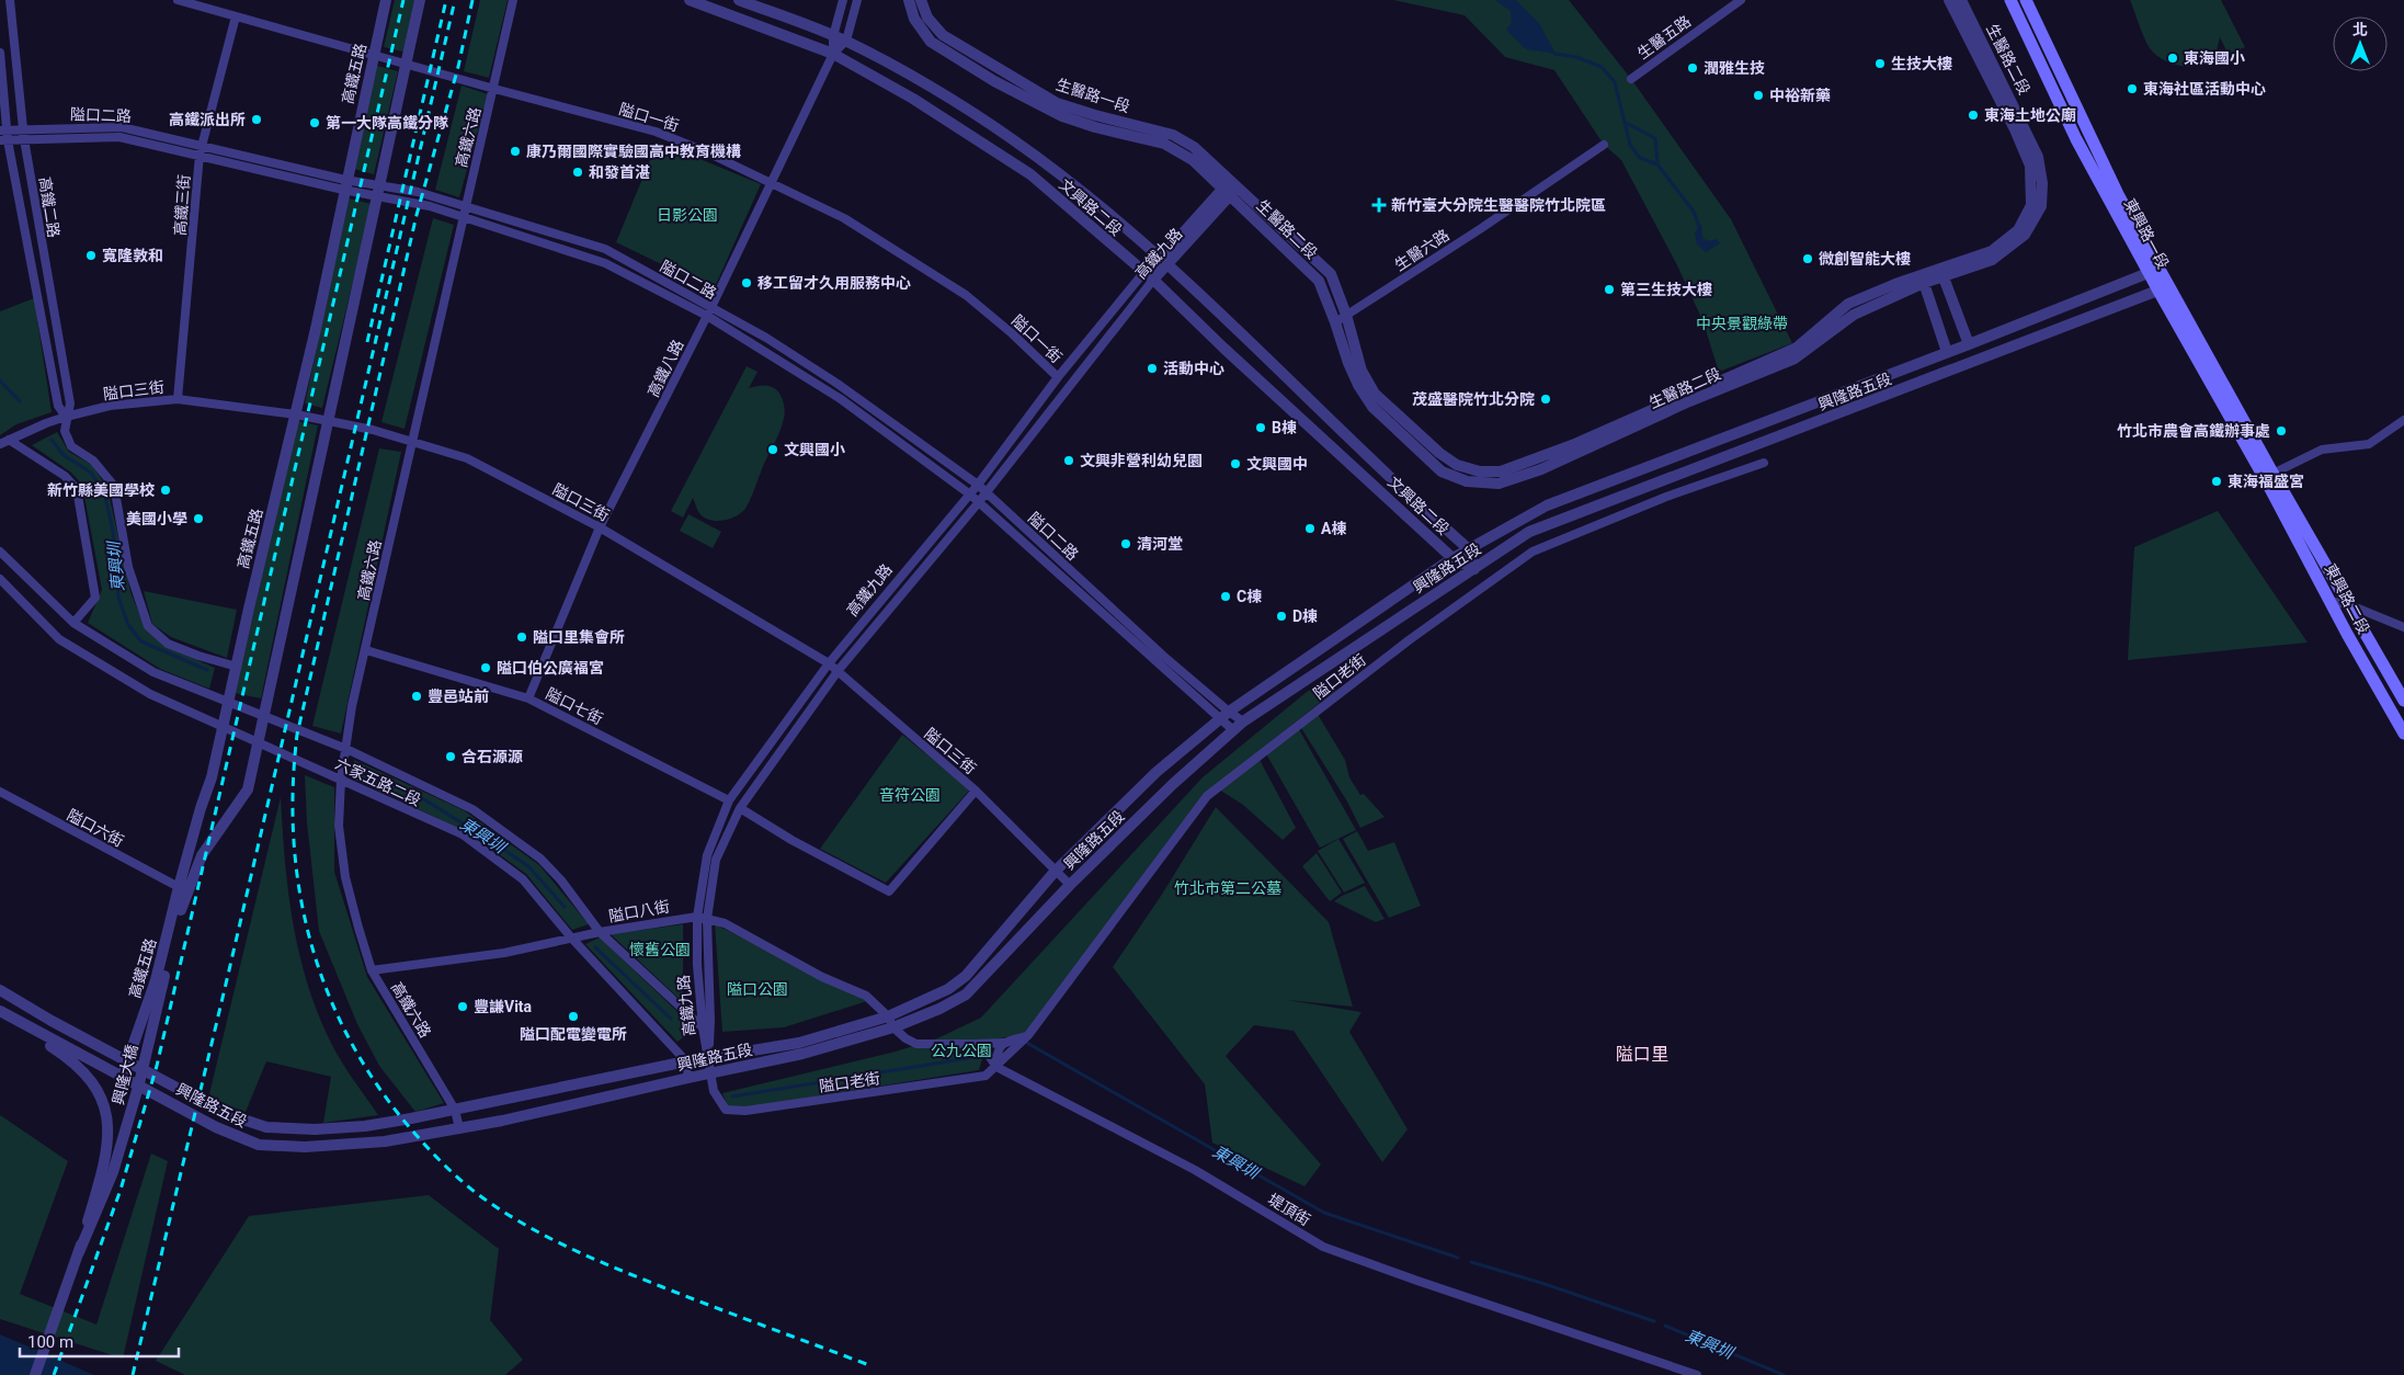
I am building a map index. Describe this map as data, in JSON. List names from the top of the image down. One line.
{"streets":{"main road":["東興路一段","東興路二段"],"street":["生醫五路","生醫路二段","高鐵五路","生醫路一段","隘口二路","隘口一街","高鐵六路","高鐵三街","高鐵二路","文興路二段","生醫六路","高鐵九路","高鐵八路","隘口三街","興隆路五段","隘口老街","隘口七街","六家五路二段","隘口六街","隘口八街","興隆大橋","堤頂街"]},"crossings":[["生醫路二段","生醫路一段"],["生醫路二段","生醫六路"],["生醫路二段","高鐵九路"],["高鐵五路","隘口二路"],["高鐵五路","隘口一街"],["高鐵五路","高鐵二路"],["高鐵五路","隘口三街"],["高鐵五路","興隆路五段"],["高鐵五路","六家五路二段"],["高鐵五路","隘口六街"],["生醫路一段","高鐵九路"],["隘口二路","高鐵六路"],["隘口二路","高鐵三街"],["隘口二路","高鐵二路"],["隘口二路","高鐵九路"],["隘口二路","高鐵八路"],["隘口二路","興隆路五段"],["隘口一街","高鐵六路"],["隘口一街","高鐵三街"],["隘口一街","高鐵九路"],["隘口一街","高鐵八路"],["高鐵六路","隘口三街"],["高鐵六路","興隆路五段"],["高鐵六路","隘口七街"],["高鐵六路","六家五路二段"],["高鐵六路","隘口八街"],["高鐵三街","隘口三街"],["高鐵二路","隘口三街"],["文興路二段","高鐵九路"],["文興路二段","高鐵八路"],["文興路二段","興隆路五段"],["東興路一段","興隆路五段"],["東興路一段","東興路二段"],["高鐵九路","隘口三街"],["高鐵九路","興隆路五段"],["高鐵九路","隘口老街"],["高鐵九路","隘口七街"],["高鐵九路","六家五路二段"],["高鐵九路","隘口八街"],["高鐵八路","隘口三街"],["高鐵八路","隘口七街"],["隘口三街","興隆路五段"],["興隆路五段","隘口老街"],["興隆路五段","六家五路二段"],["興隆路五段","隘口八街"],["隘口老街","堤頂街"],["六家五路二段","隘口八街"],["六家五路二段","興隆大橋"]],"districts":["隘口里"],"water":["東興圳"],"parks":["日影公園","中央景觀綠帶","音符公園","竹北市第二公墓","懷舊公園","隘口公園","公九公園"],"places":{"other":["東海國小","生技大樓","潤雅生技","東海社區活動中心","中裕新藥","東海土地公廟","高鐵派出所","第一大隊高鐵分隊","康乃爾國際實驗國高中教育機構","和發首湛","寬隆敦和","微創智能大樓","移工留才久用服務中心","第三生技大樓","活動中心","茂盛醫院竹北分院","B棟","竹北市農會高鐵辦事處","文興國小","文興非營利幼兒園","文興國中","東海福盛宮","新竹縣美國學校","美國小學","A棟","清河堂","C棟","D棟","隘口里集會所","隘口伯公廣福宮","豐邑站前","合石源源","豐謙Vita","隘口配電變電所"],"health":["新竹臺大分院生醫醫院竹北院區"]},"scale_bar":"100 m","north":"top"}
